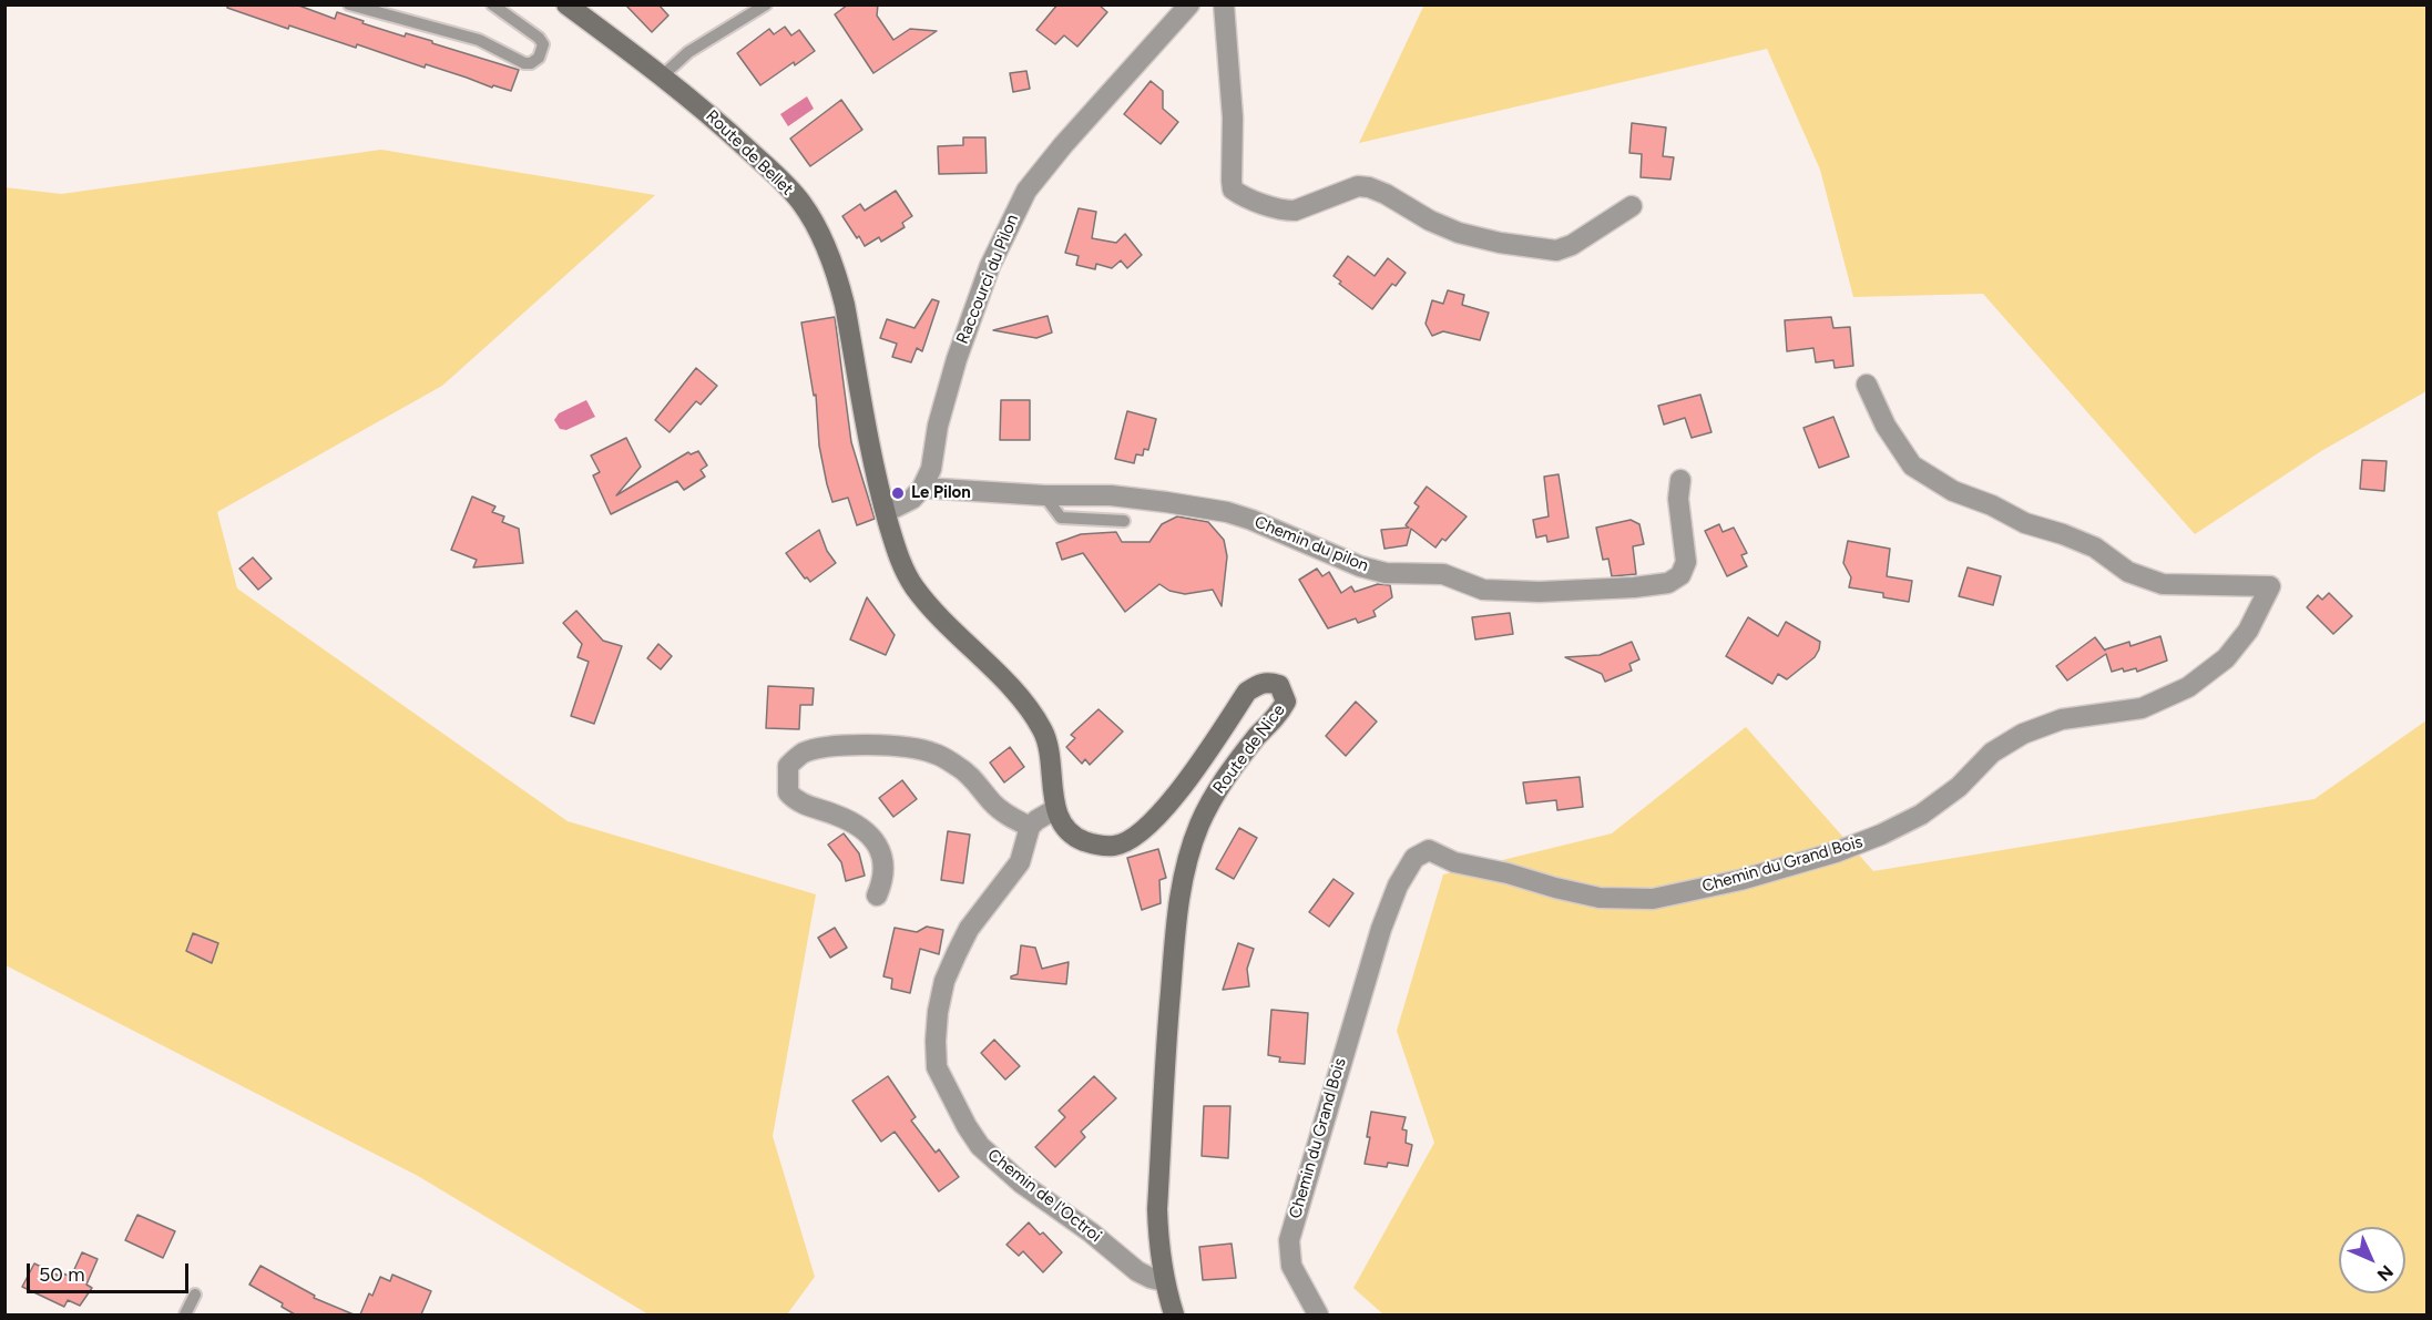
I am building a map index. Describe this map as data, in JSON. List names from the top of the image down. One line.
{"streets":{"main road":["Route de Bellet","Route de Nice"],"street":["Raccourci du Pilon","Chemin du pilon","Chemin du Grand Bois","Chemin de l'Octroi"]},"crossings":[["Route de Bellet","Route de Nice"],["Raccourci du Pilon","Chemin du pilon"],["Route de Nice","Chemin de l'Octroi"]],"places":["Le Pilon"],"scale_bar":"50 m","north":"bottom right"}
